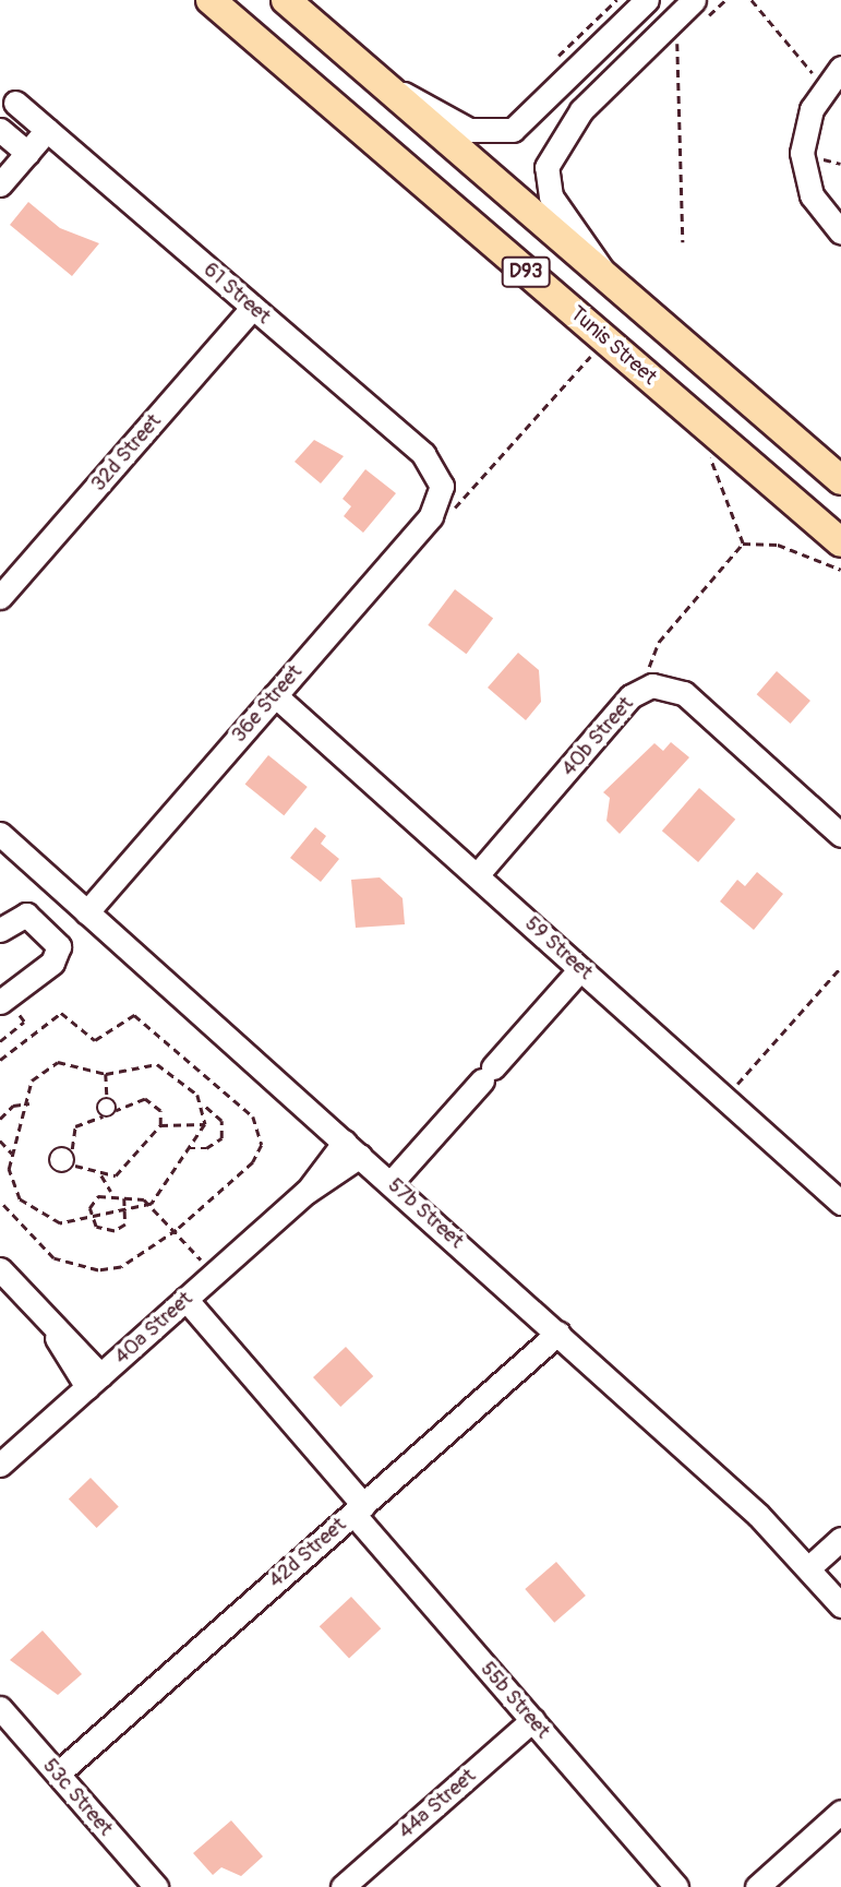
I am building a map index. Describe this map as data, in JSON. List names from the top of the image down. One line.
{"streets":{"main road":["D93","Tunis Street"],"street":["61 Street","32d Street","36e Street","40b Street","59 Street","57b Street","40a Street","42d Street","55b Street","53c Street","44a Street"]},"crossings":[["61 Street","32d Street"],["61 Street","36e Street"],["36e Street","59 Street"],["36e Street","57b Street"],["40b Street","59 Street"],["57b Street","40a Street"],["57b Street","42d Street"],["40a Street","55b Street"],["42d Street","55b Street"],["42d Street","53c Street"],["55b Street","44a Street"]]}
